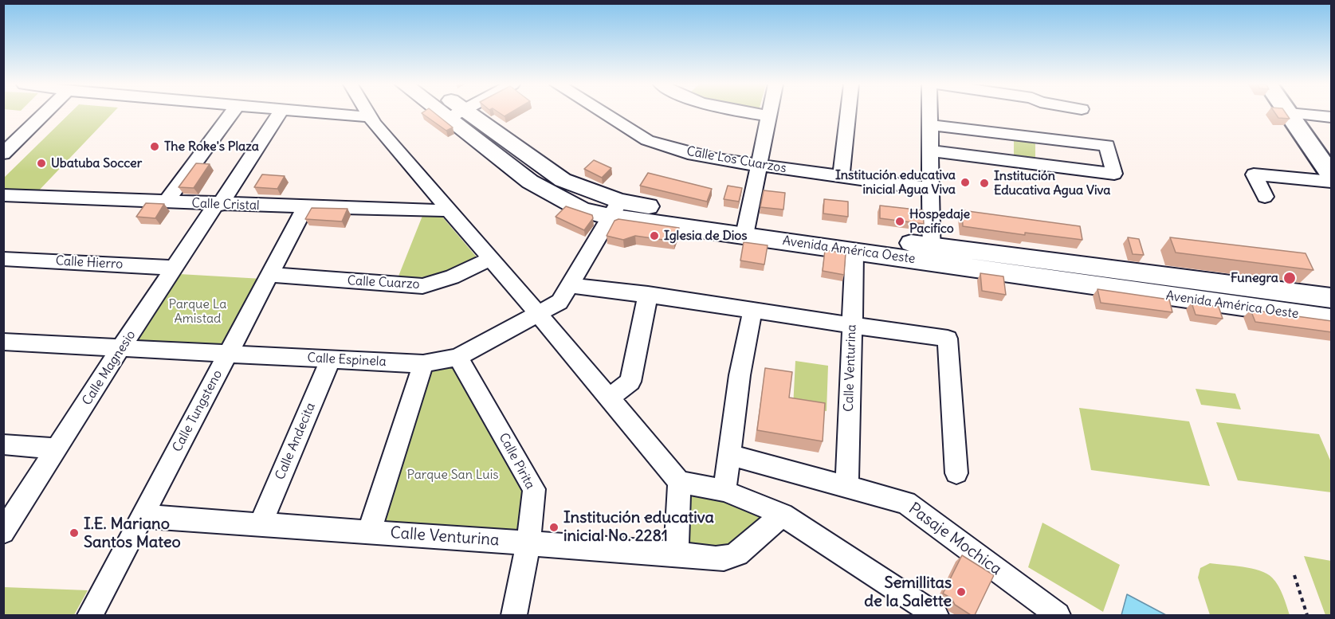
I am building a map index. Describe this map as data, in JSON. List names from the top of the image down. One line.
{"streets":{"main road":["Avenida América Oeste"],"street":["Calle Los Cuarzos","Calle Cristal","Calle Hierro","Calle Cuarzo","Calle Espinela","Calle Magnesio","Calle Venturina","Calle Tungsteno","Calle Andecita","Calle Pirita","Pasaje Mochica"]},"crossings":[["Calle Cristal","Calle Magnesio"],["Calle Cristal","Calle Tungsteno"],["Avenida América Oeste","Calle Espinela"],["Avenida América Oeste","Calle Venturina"],["Calle Hierro","Calle Magnesio"],["Calle Cuarzo","Calle Tungsteno"],["Calle Espinela","Calle Magnesio"],["Calle Espinela","Calle Tungsteno"],["Calle Espinela","Calle Andecita"],["Calle Espinela","Calle Pirita"],["Calle Venturina","Calle Tungsteno"],["Calle Venturina","Calle Andecita"],["Calle Venturina","Calle Pirita"],["Calle Venturina","Pasaje Mochica"]],"parks":["Parque La Amistad","Parque San Luis"],"places":["The Roke's Plaza","Ubatuba Soccer","Institución educativa inicial Agua Viva","Institución Educativa Agua Viva","Hospedaje Pacifico","Iglesia de Dios","Funegra","Institución educativa inicial No. 2281","I.E. Mariano Santos Mateo","Semillitas de la Salette"]}
